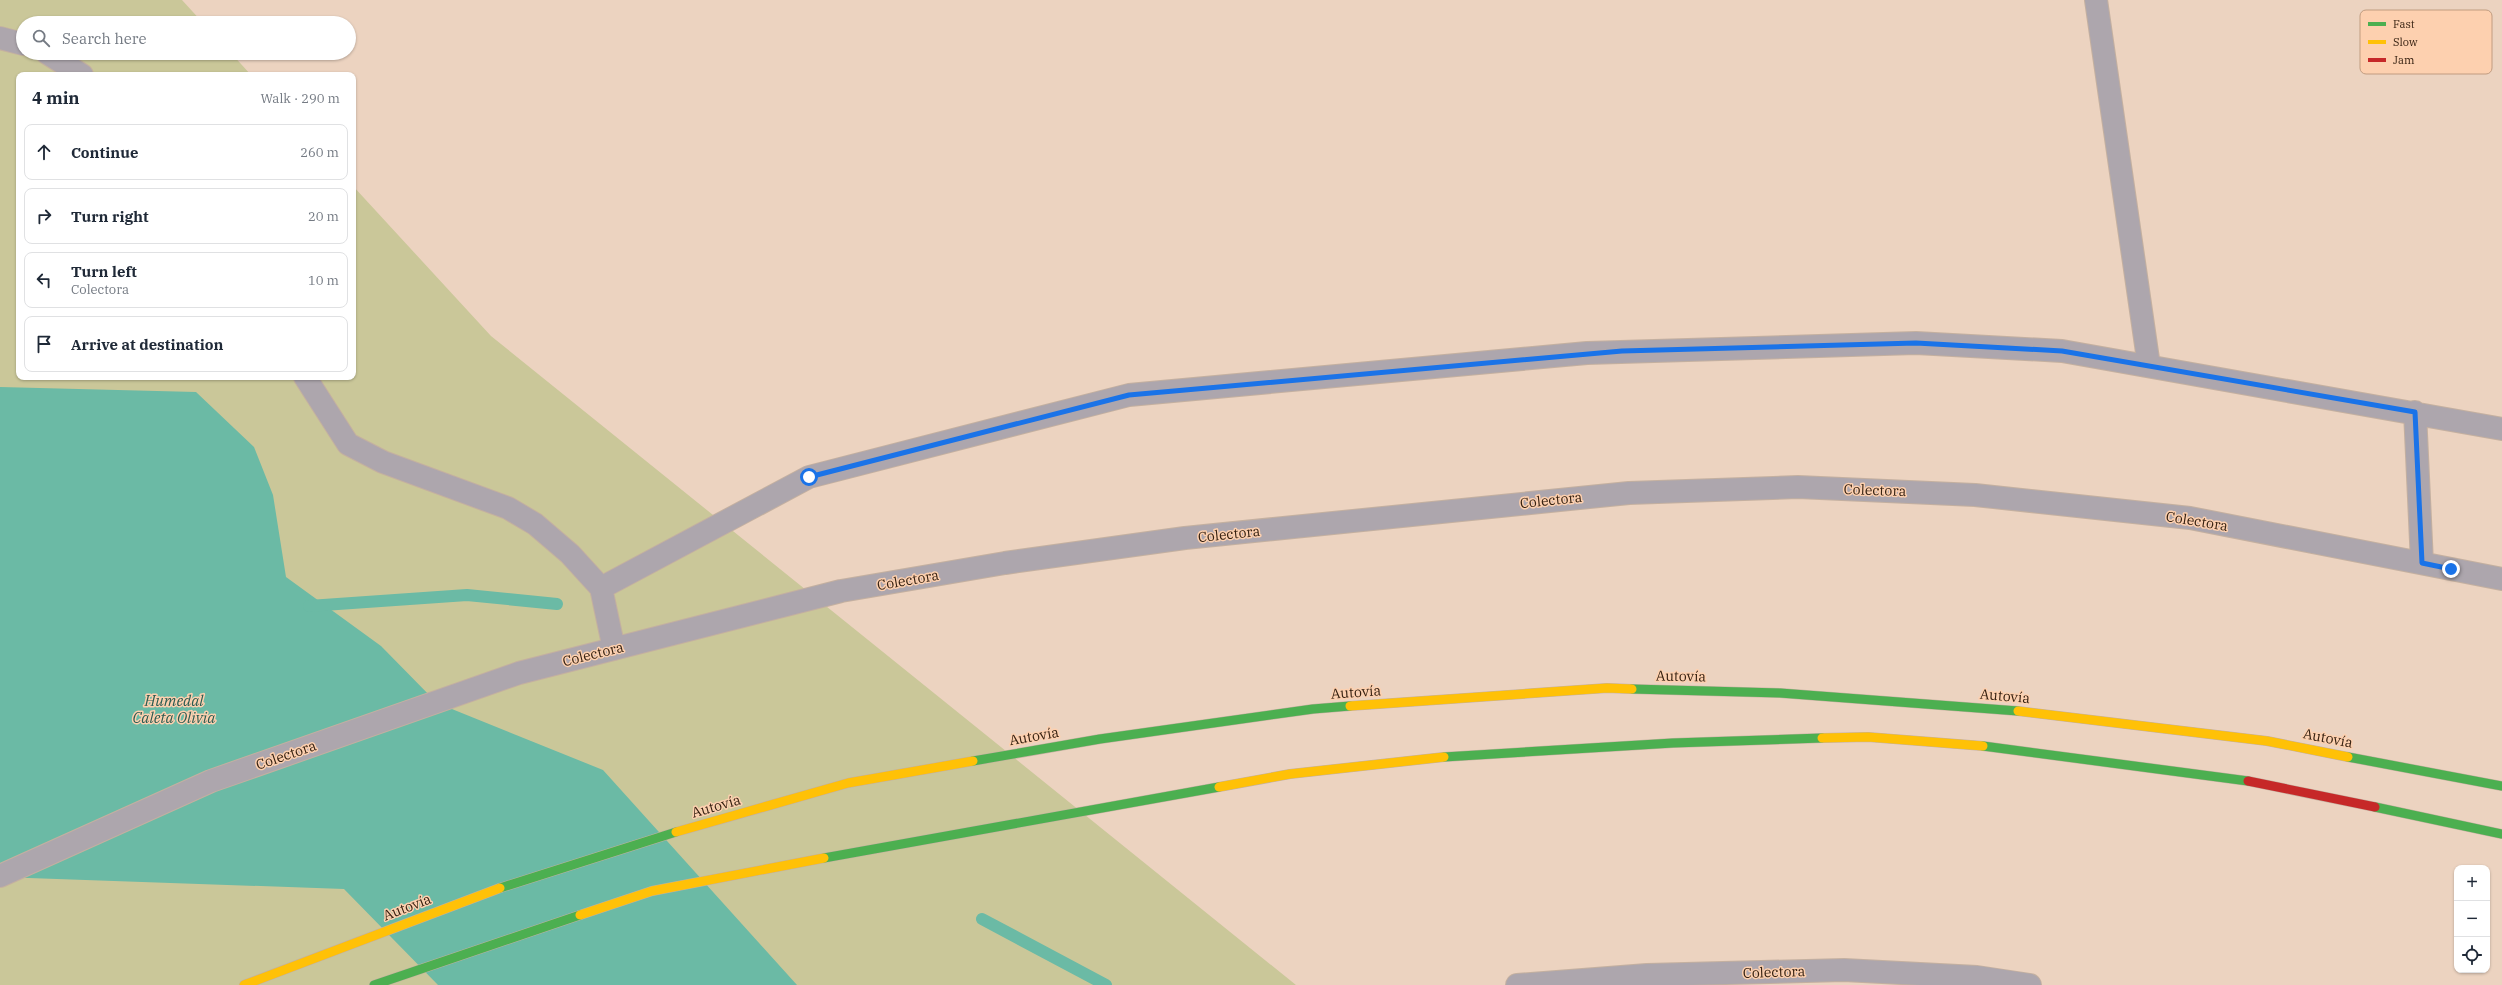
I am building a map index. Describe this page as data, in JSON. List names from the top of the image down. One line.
{"streets":{"street":["Colectora","Autovía"]},"water":["Humedal Caleta Olivia"],"legend":["Fast","Slow","Jam"],"page":{"search":"Search here","heading":["4 min","Walk · 290 m"],"list":[["Continue","260 m"],["Turn right","20 m"],["Turn left","Colectora","10 m"],"Arrive at destination"],"map_buttons":["+","−"]}}
